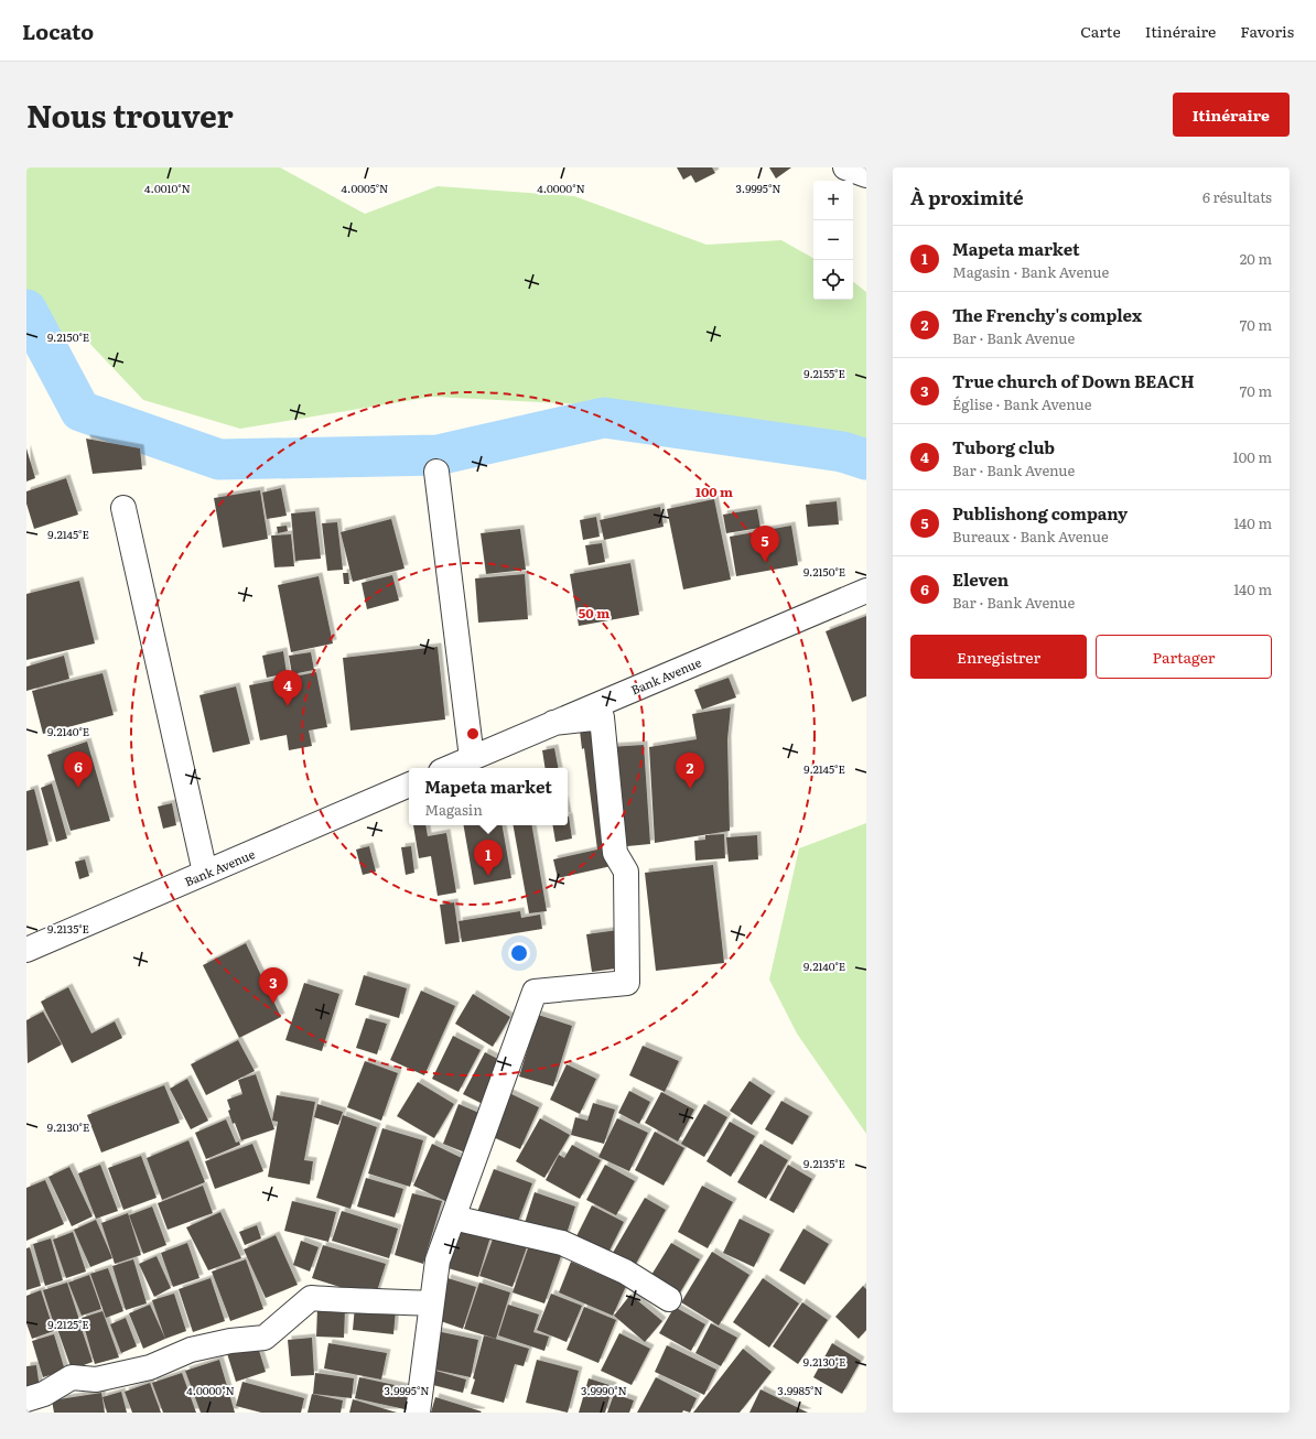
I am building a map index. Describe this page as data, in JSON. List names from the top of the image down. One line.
{"streets":{"street":["Bank Avenue"]},"page":{"header":"Locato","nav":["Carte","Itinéraire","Favoris"],"title":"Nous trouver","buttons":["Itinéraire",["Enregistrer","Partager"]],"heading":["À proximité","6 résultats"],"map_buttons":["+","−"],"list":[{"mark":"1","name":"Mapeta market","note":"Magasin · Bank Avenue","value":"20 m"},{"mark":"2","name":"The Frenchy's complex","note":"Bar · Bank Avenue","value":"70 m"},{"mark":"3","name":"True church of Down BEACH","note":"Église · Bank Avenue","value":"70 m"},{"mark":"4","name":"Tuborg club","note":"Bar · Bank Avenue","value":"100 m"},{"mark":"5","name":"Publishong company","note":"Bureaux · Bank Avenue","value":"140 m"},{"mark":"6","name":"Eleven","note":"Bar · Bank Avenue","value":"140 m"}],"pins":["5","4","6","2","1","3"],"popup":["Mapeta market","Magasin"]},"coordinates":["4.0010°N","4.0005°N","4.0000°N","3.9995°N","9.2150°E","9.2155°E","9.2145°E","9.2140°E","9.2135°E","9.2130°E","9.2125°E","3.9990°N","3.9985°N"],"rings":["100 m","50 m"]}
